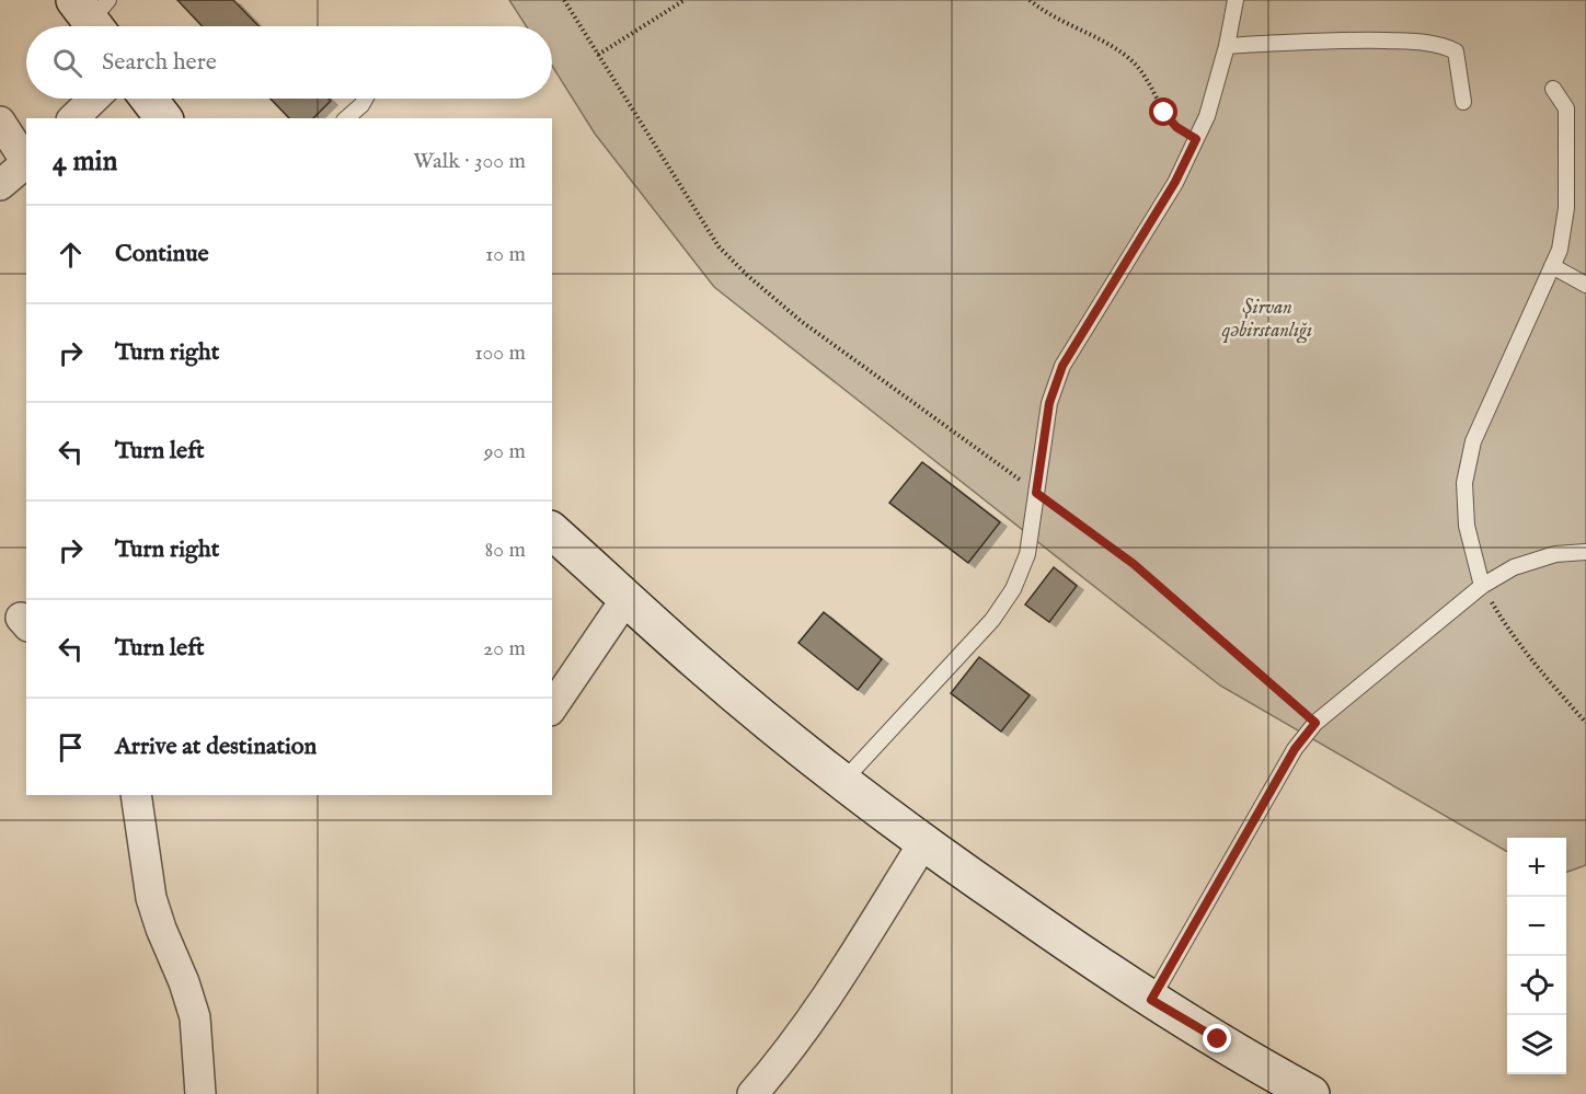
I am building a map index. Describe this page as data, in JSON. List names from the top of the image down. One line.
{"parks":["Şirvan qəbirstanlığı"],"page":{"search":"Search here","heading":["4 min","Walk · 300 m"],"list":[["Continue","10 m"],["Turn right","100 m"],["Turn left","90 m"],["Turn right","80 m"],["Turn left","20 m"],"Arrive at destination"],"map_buttons":["+","−"]}}
